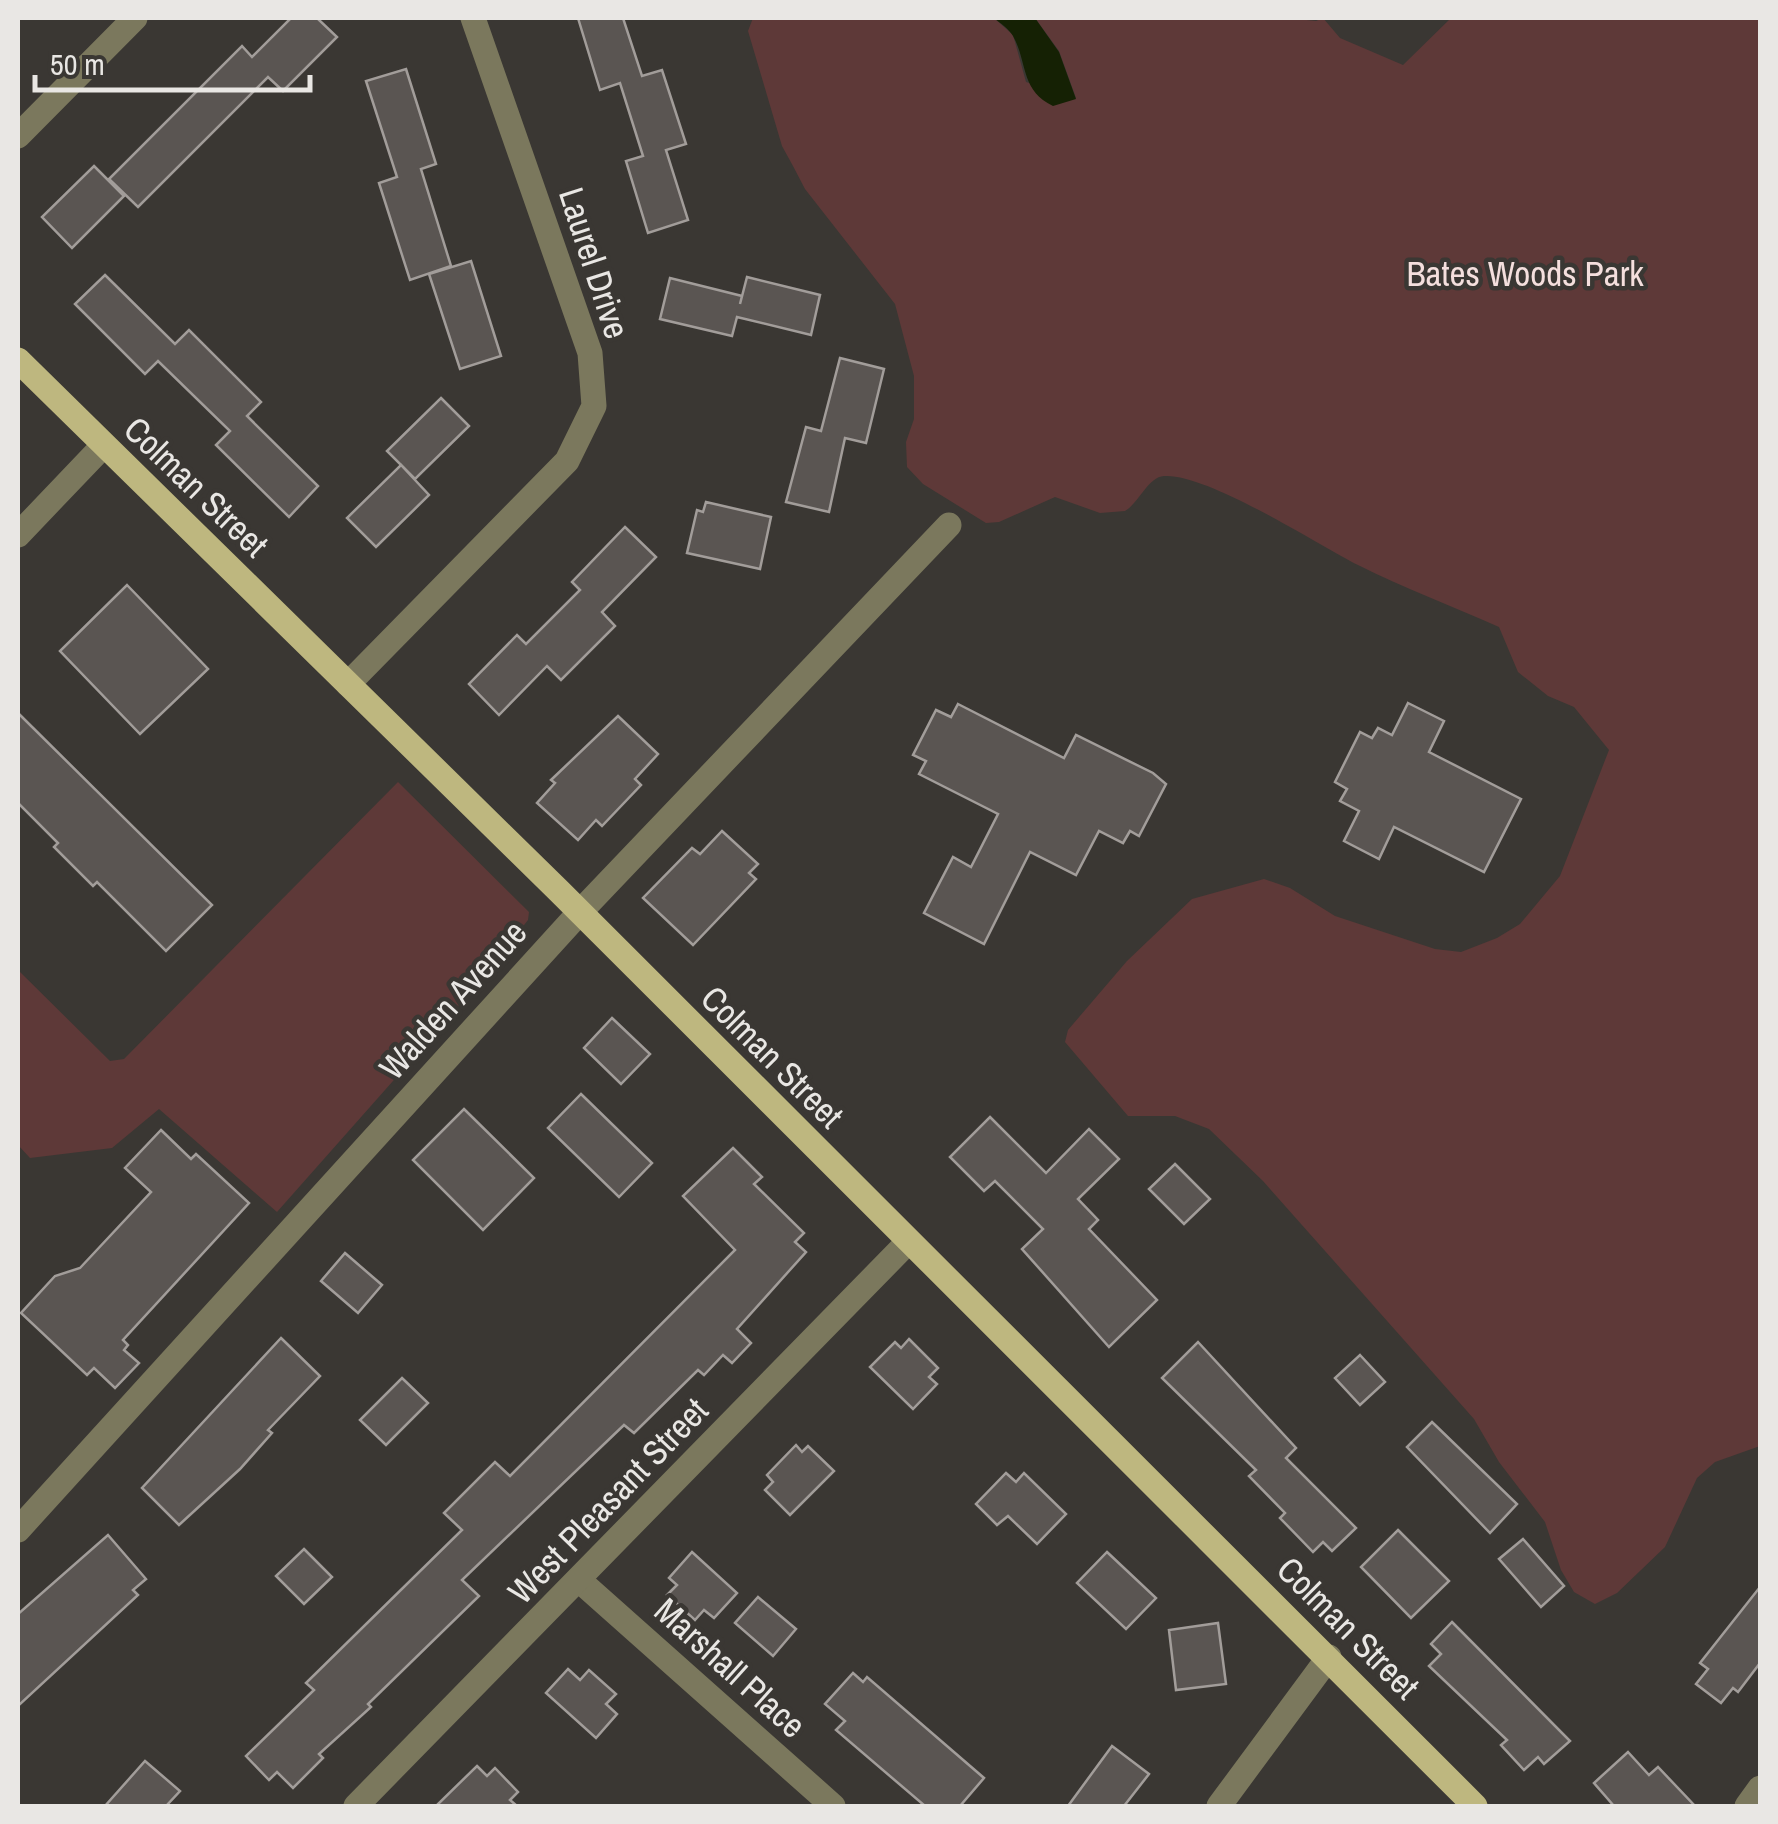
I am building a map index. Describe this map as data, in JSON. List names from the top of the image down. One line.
{"streets":{"main road":["Colman Street"],"street":["Laurel Drive","Walden Avenue","West Pleasant Street","Marshall Place"]},"crossings":[["Laurel Drive","Colman Street"],["Colman Street","Walden Avenue"],["Colman Street","West Pleasant Street"],["West Pleasant Street","Marshall Place"]],"parks":["Bates Woods Park"],"scale_bar":"50 m"}
